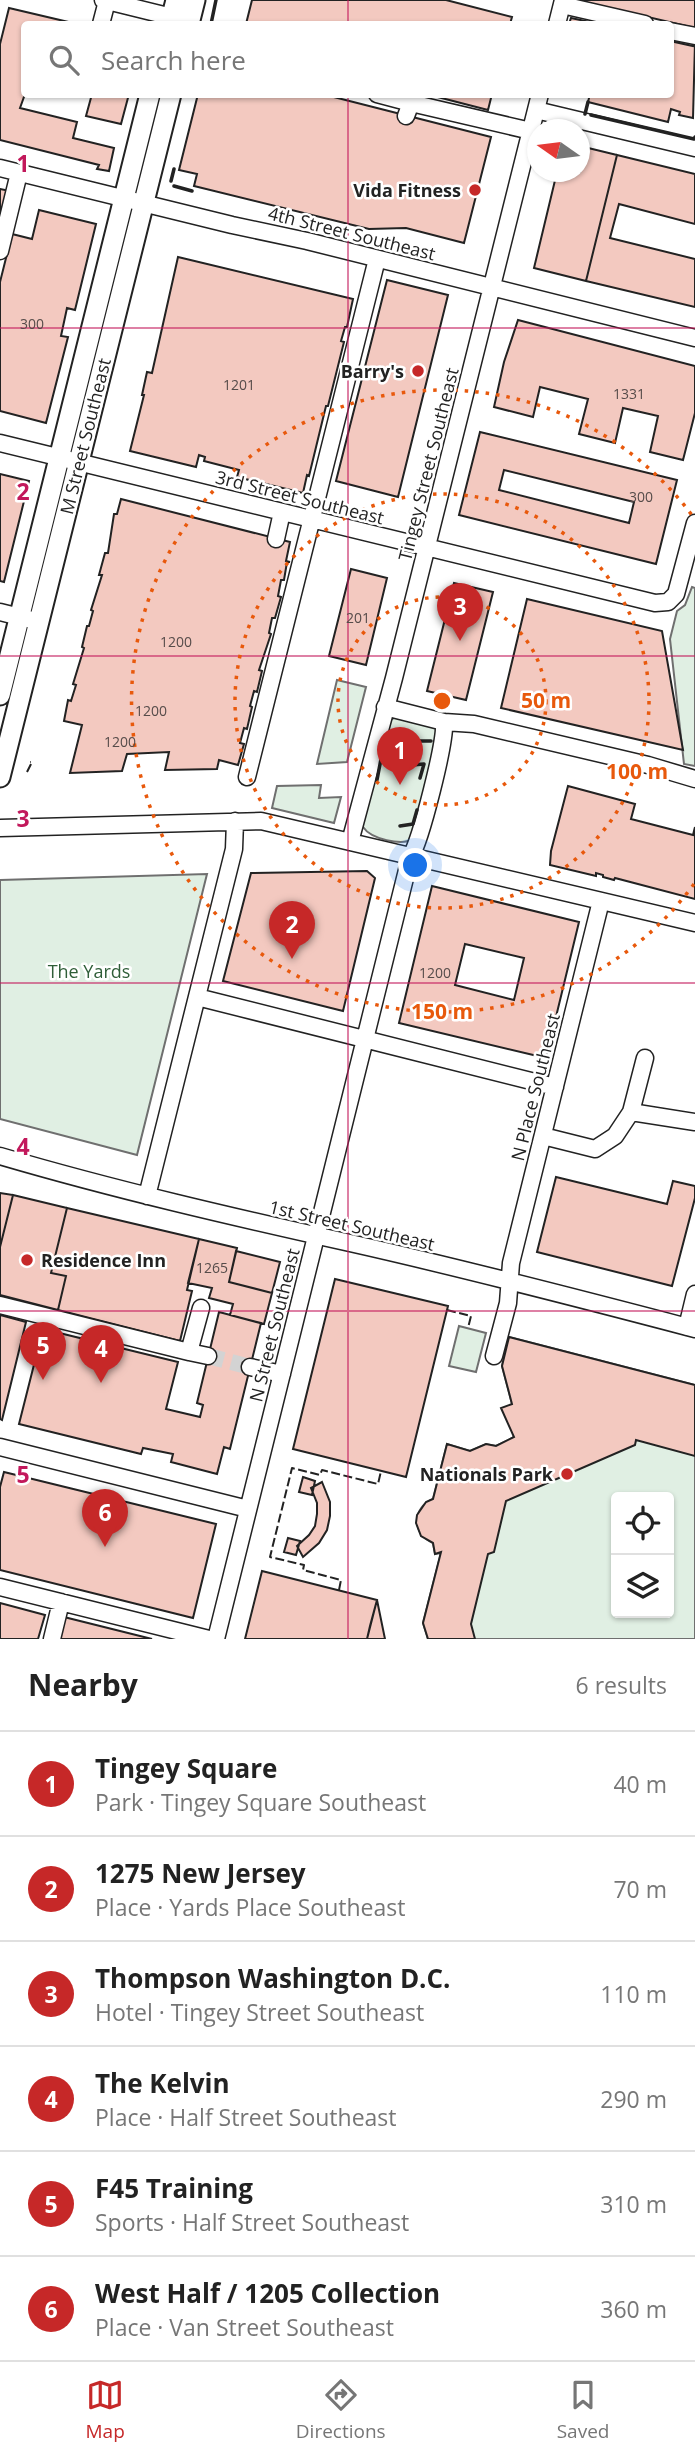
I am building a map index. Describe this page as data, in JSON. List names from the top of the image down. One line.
{"streets":{"main road":["M Street Southeast"],"street":["4th Street Southeast","Tingey Street Southeast","3rd Street Southeast","N Place Southeast","1st Street Southeast","N Street Southeast"]},"crossings":[["4th Street Southeast","M Street Southeast"],["4th Street Southeast","Tingey Street Southeast"],["M Street Southeast","3rd Street Southeast"],["Tingey Street Southeast","3rd Street Southeast"],["N Place Southeast","1st Street Southeast"],["1st Street Southeast","N Street Southeast"]],"parks":["The Yards"],"places":["Vida Fitness","Barry's","Residence Inn","Nationals Park"],"house_numbers":["300","1201","1331","300","201","1200","1200","1200","1200","1265"],"north":"left","page":{"search":"Search here","pins":["3","1","2","5","4","6"],"heading":["Nearby","6 results"],"list":[{"mark":"1","name":"Tingey Square","note":"Park · Tingey Square Southeast","value":"40 m"},{"mark":"2","name":"1275 New Jersey","note":"Place · Yards Place Southeast","value":"70 m"},{"mark":"3","name":"Thompson Washington D.C.","note":"Hotel · Tingey Street Southeast","value":"110 m"},{"mark":"4","name":"The Kelvin","note":"Place · Half Street Southeast","value":"290 m"},{"mark":"5","name":"F45 Training","note":"Sports · Half Street Southeast","value":"310 m"},{"mark":"6","name":"West Half / 1205 Collection","note":"Place · Van Street Southeast","value":"360 m"}],"nav":["Map","Directions","Saved"]},"grid":{"rows":["1","2","3","4","5"]},"rings":["50 m","100 m","150 m"]}
